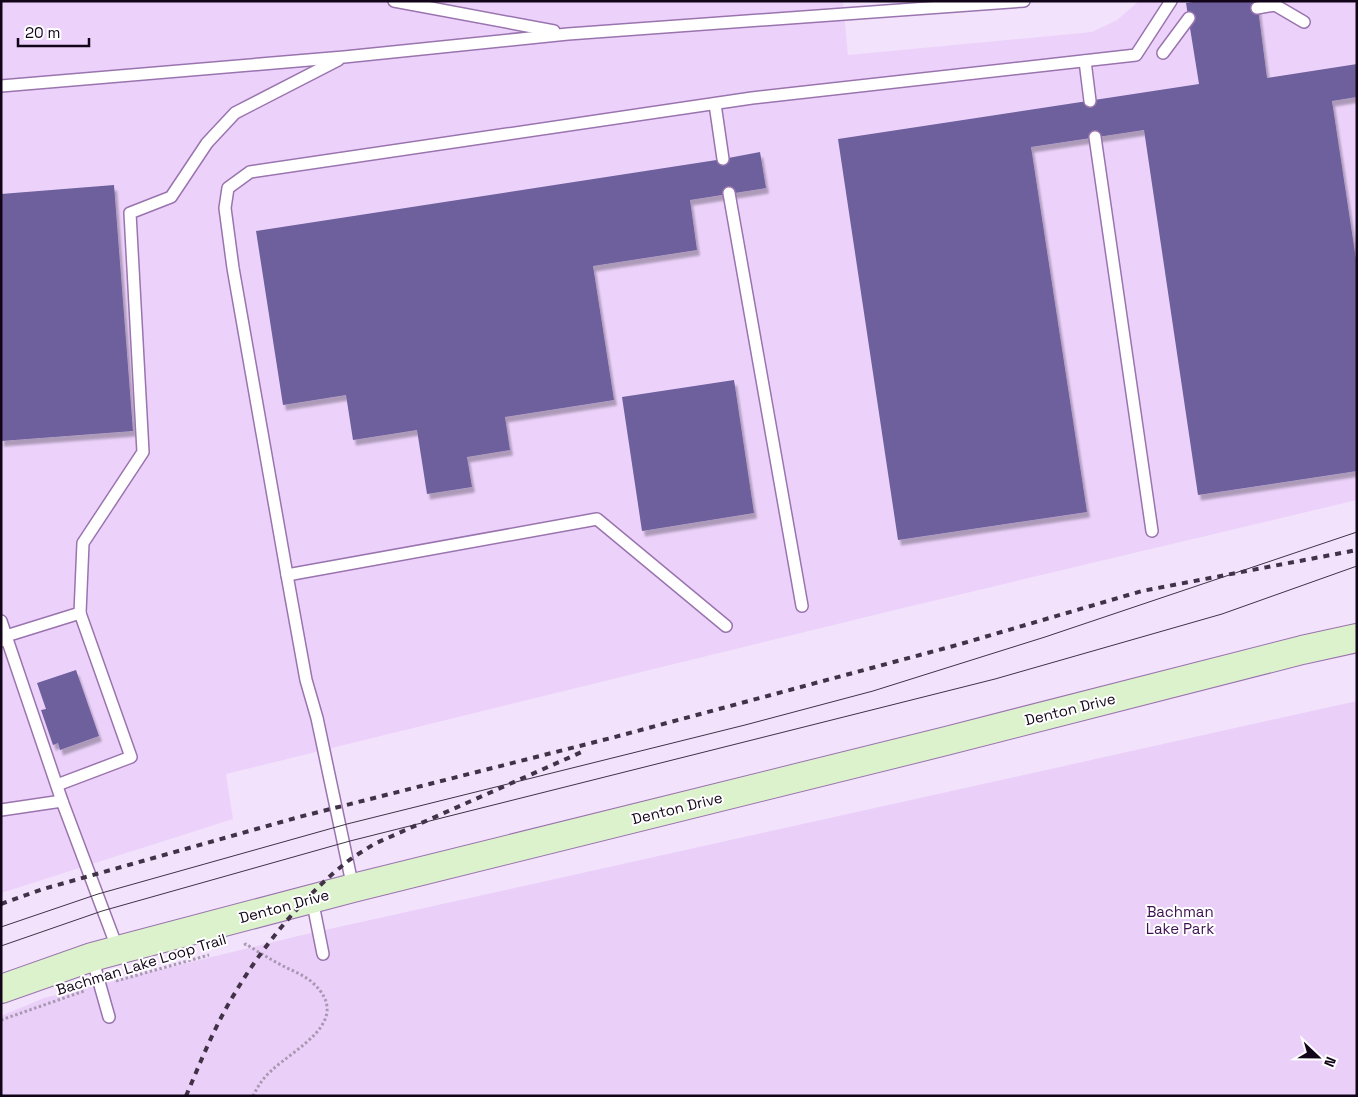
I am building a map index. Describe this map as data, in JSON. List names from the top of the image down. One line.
{"streets":{"main road":["Denton Drive"],"path":["Bachman Lake Loop Trail"]},"parks":["Bachman Lake Park"],"scale_bar":"20 m","north":"right"}
